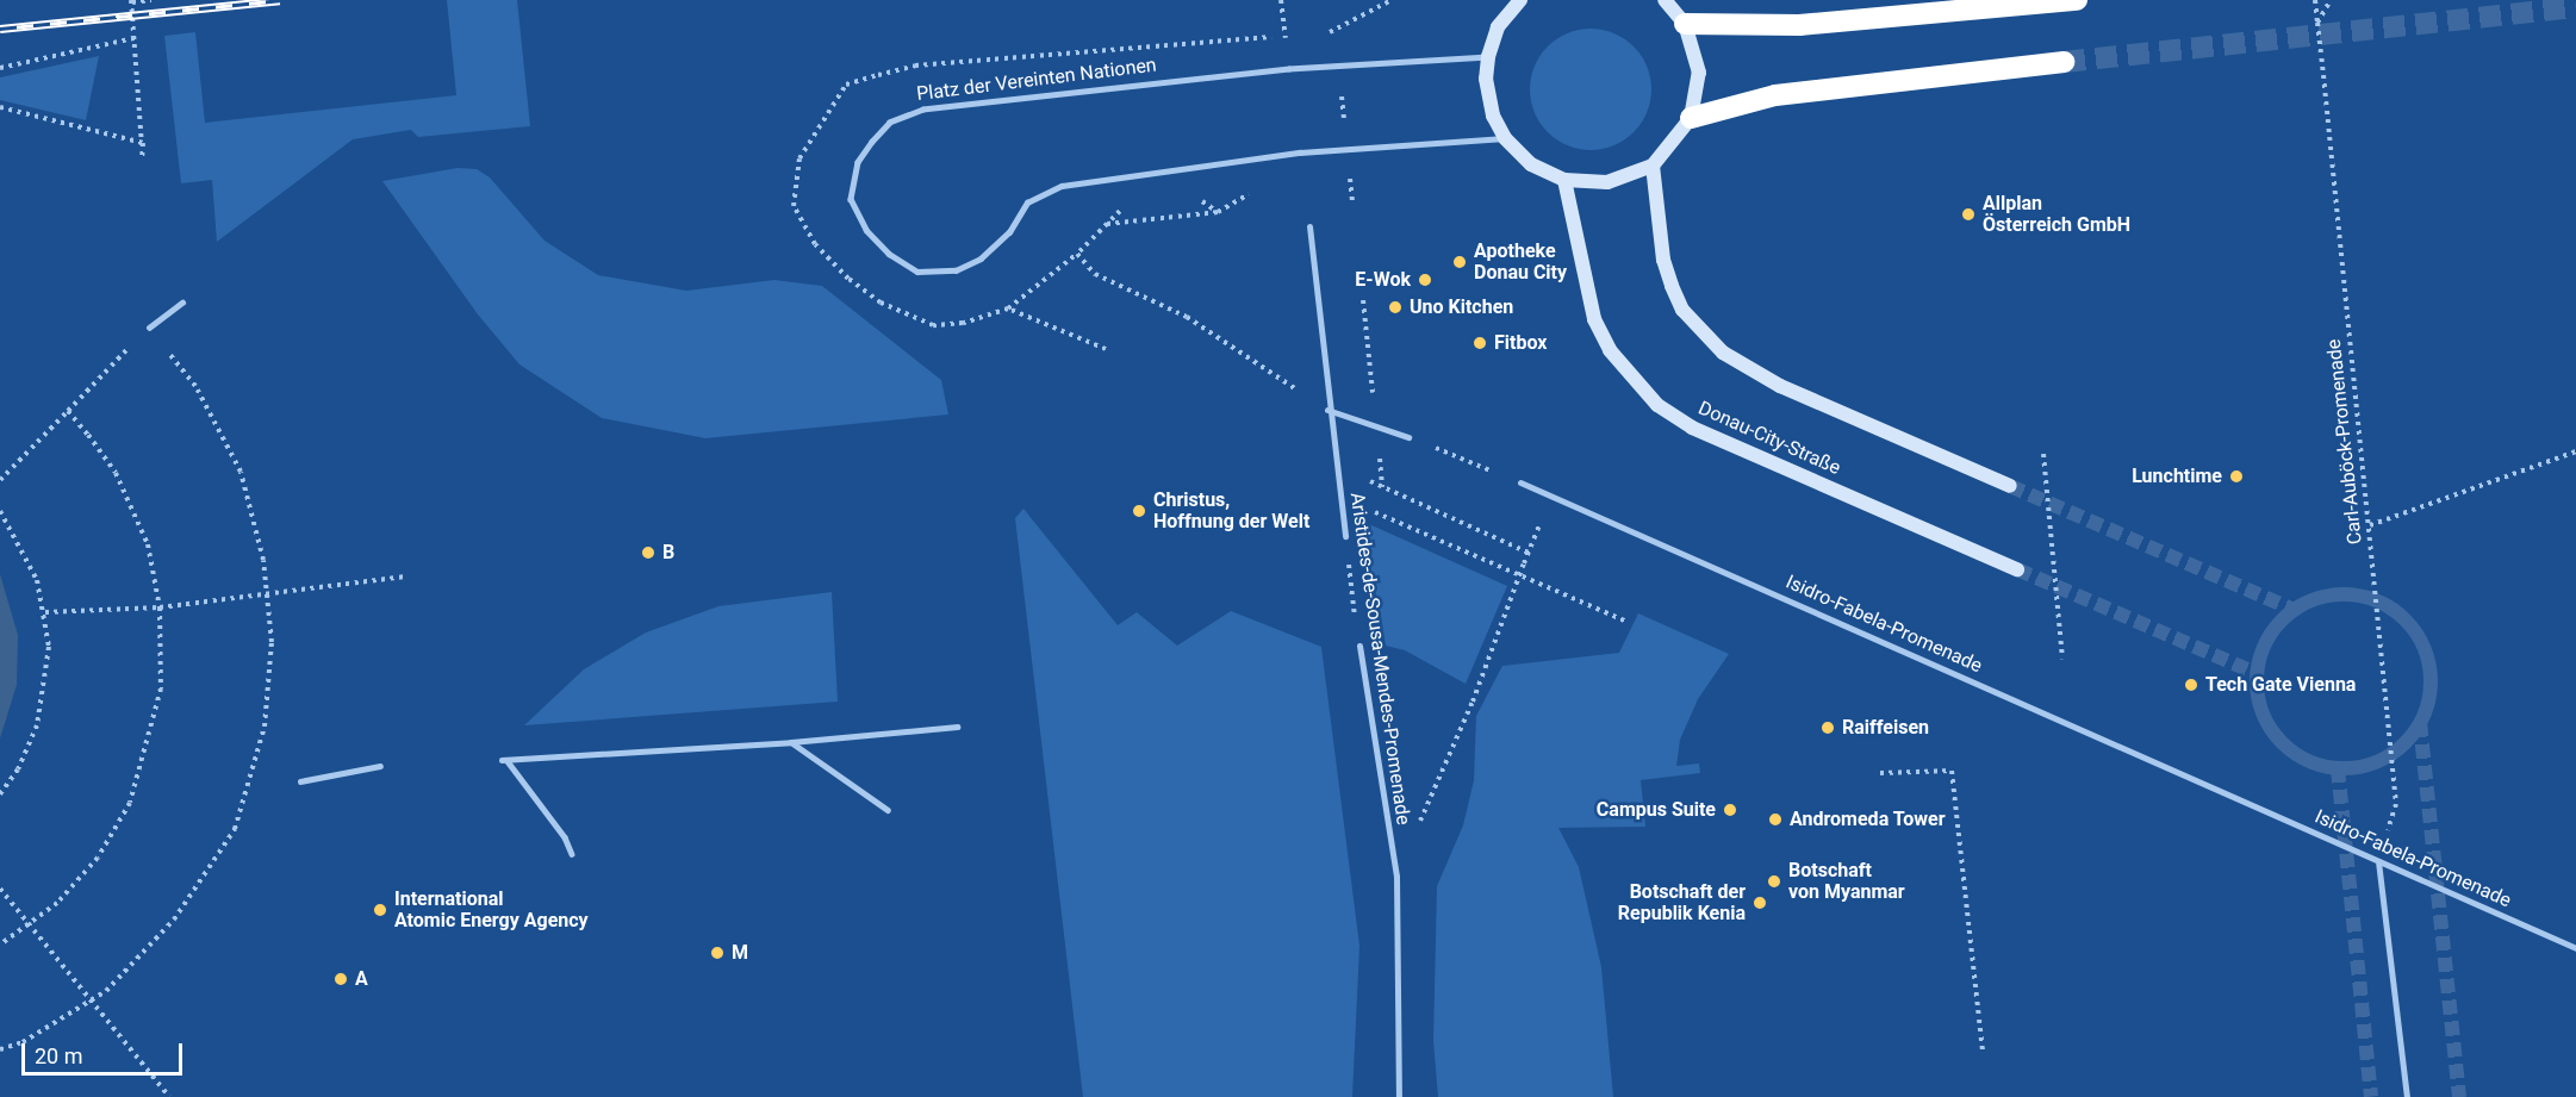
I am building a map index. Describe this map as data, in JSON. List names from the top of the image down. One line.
{"streets":{"main road":["Donau-City-Straße"],"street":["Isidro-Fabela-Promenade","Aristides-de-Sousa-Mendes-Promenade"],"lane":["Platz der Vereinten Nationen"],"path":["Carl-Auböck-Promenade"]},"places":["Allplan Österreich GmbH","Apotheke Donau City","E-Wok","Uno Kitchen","Fitbox","Lunchtime","Christus, Hoffnung der Welt","B","Tech Gate Vienna","Raiffeisen","Campus Suite","Andromeda Tower","Botschaft von Myanmar","Botschaft der Republik Kenia","International Atomic Energy Agency","M","A"],"scale_bar":"20 m"}
